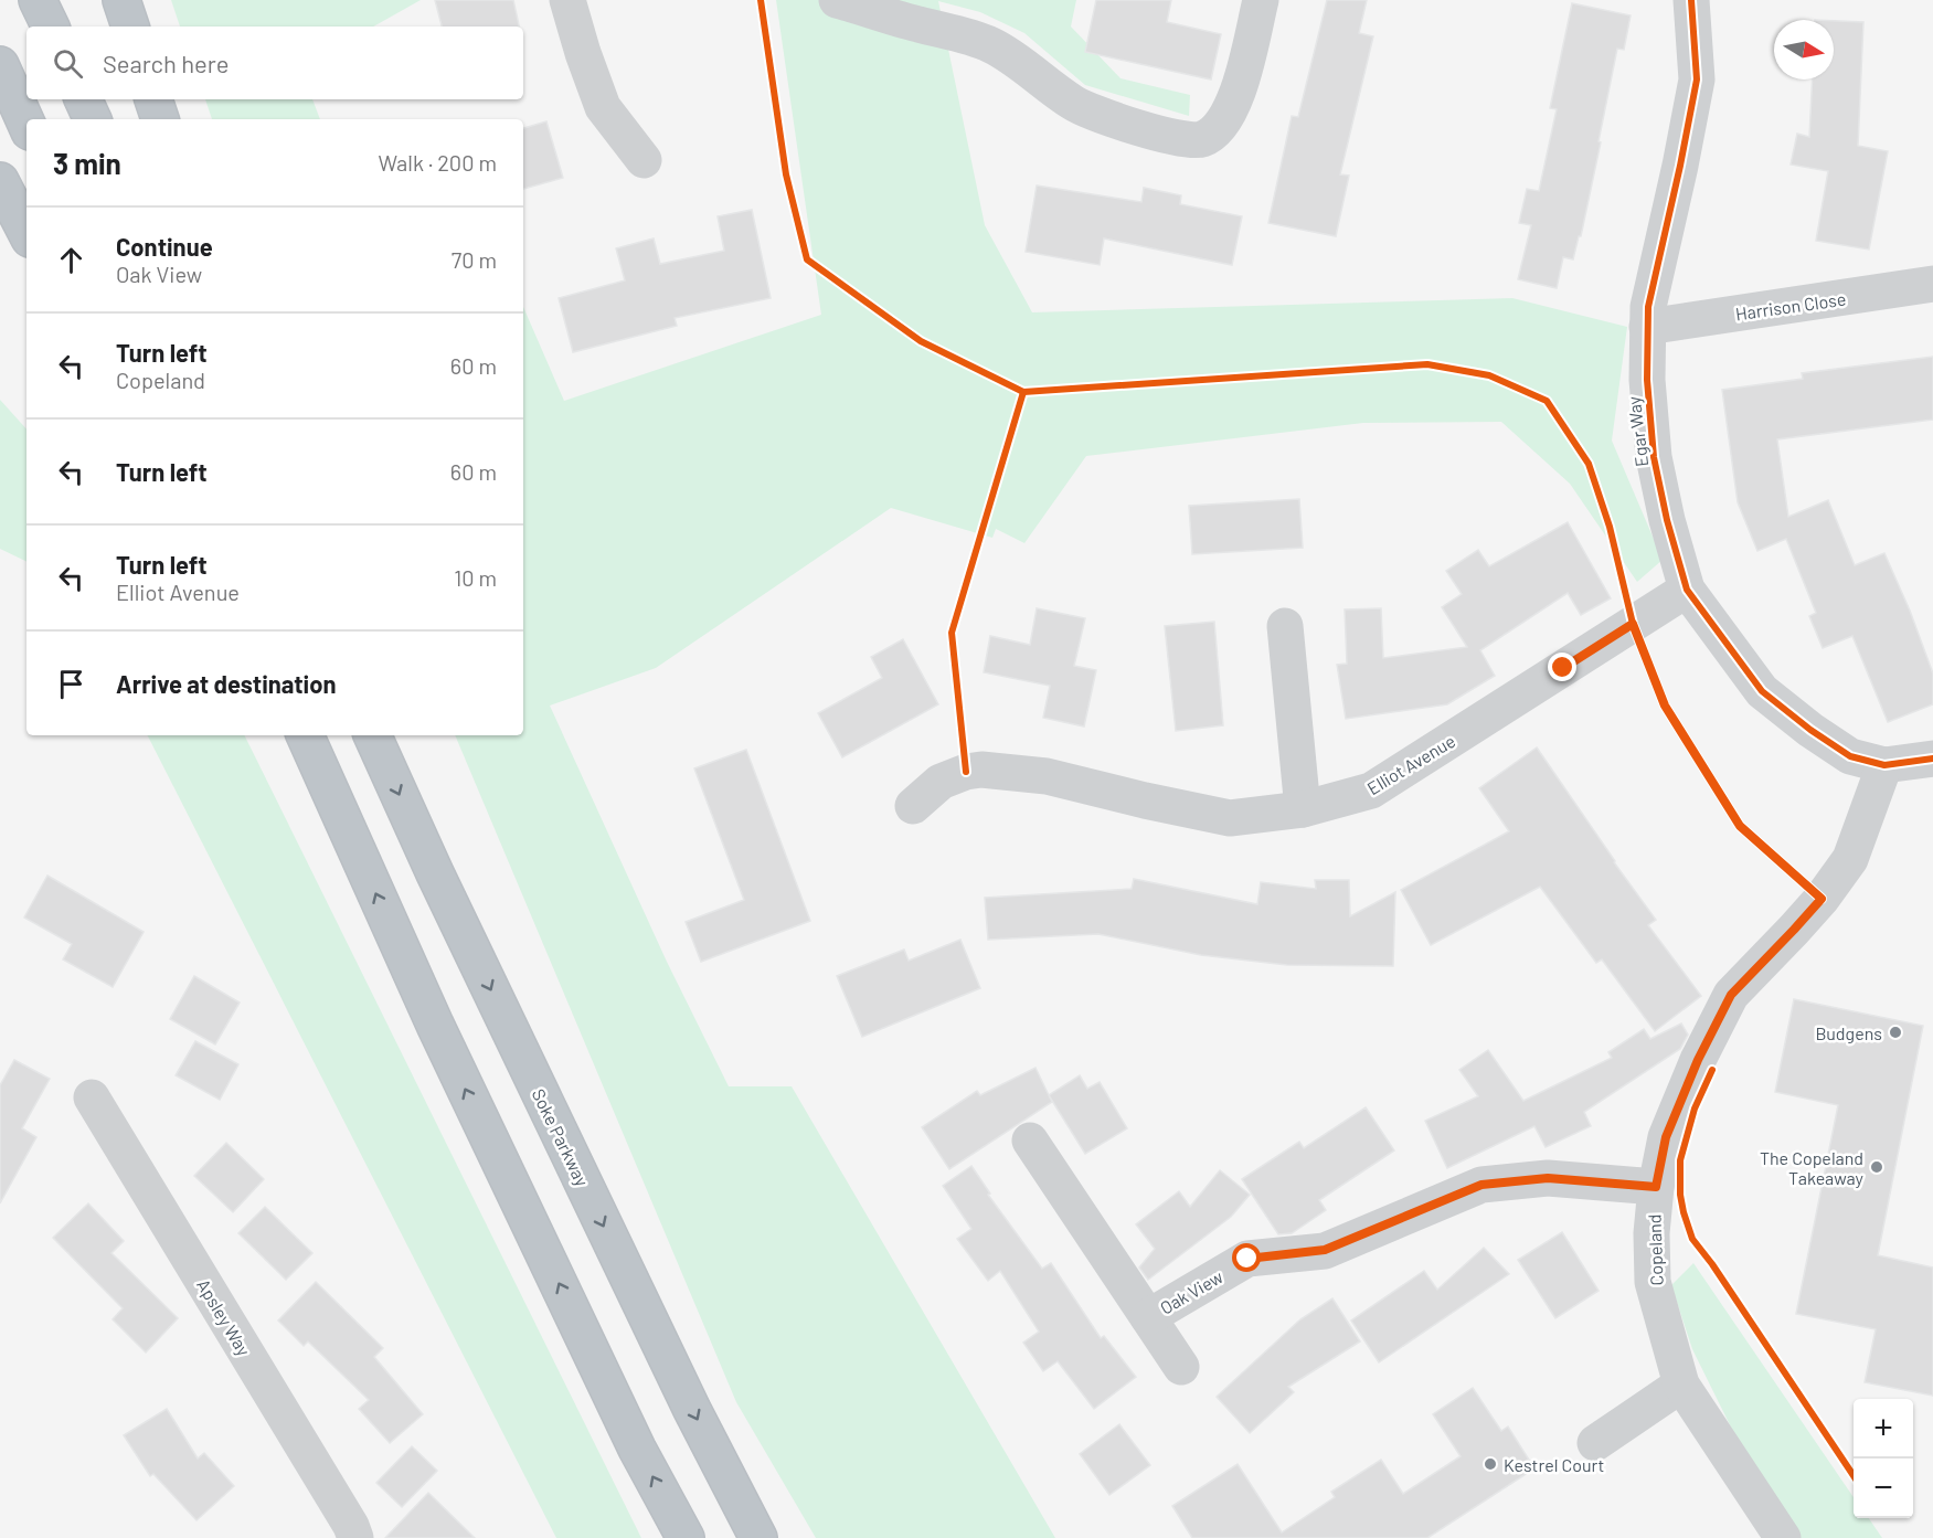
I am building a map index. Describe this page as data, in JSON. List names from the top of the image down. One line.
{"streets":{"highway":["Soke Parkway"],"street":["Harrison Close","Egar Way","Elliot Avenue","Copeland","Oak View","Apsley Way"]},"crossings":[["Harrison Close","Egar Way"],["Egar Way","Elliot Avenue"],["Egar Way","Copeland"],["Copeland","Oak View"]],"places":["Budgens","The Copeland Takeaway","Kestrel Court"],"north":"right","page":{"search":"Search here","heading":["3 min","Walk · 200 m"],"list":[["Continue","Oak View","70 m"],["Turn left","Copeland","60 m"],["Turn left","60 m"],["Turn left","Elliot Avenue","10 m"],"Arrive at destination"],"map_buttons":["+","−"]}}
